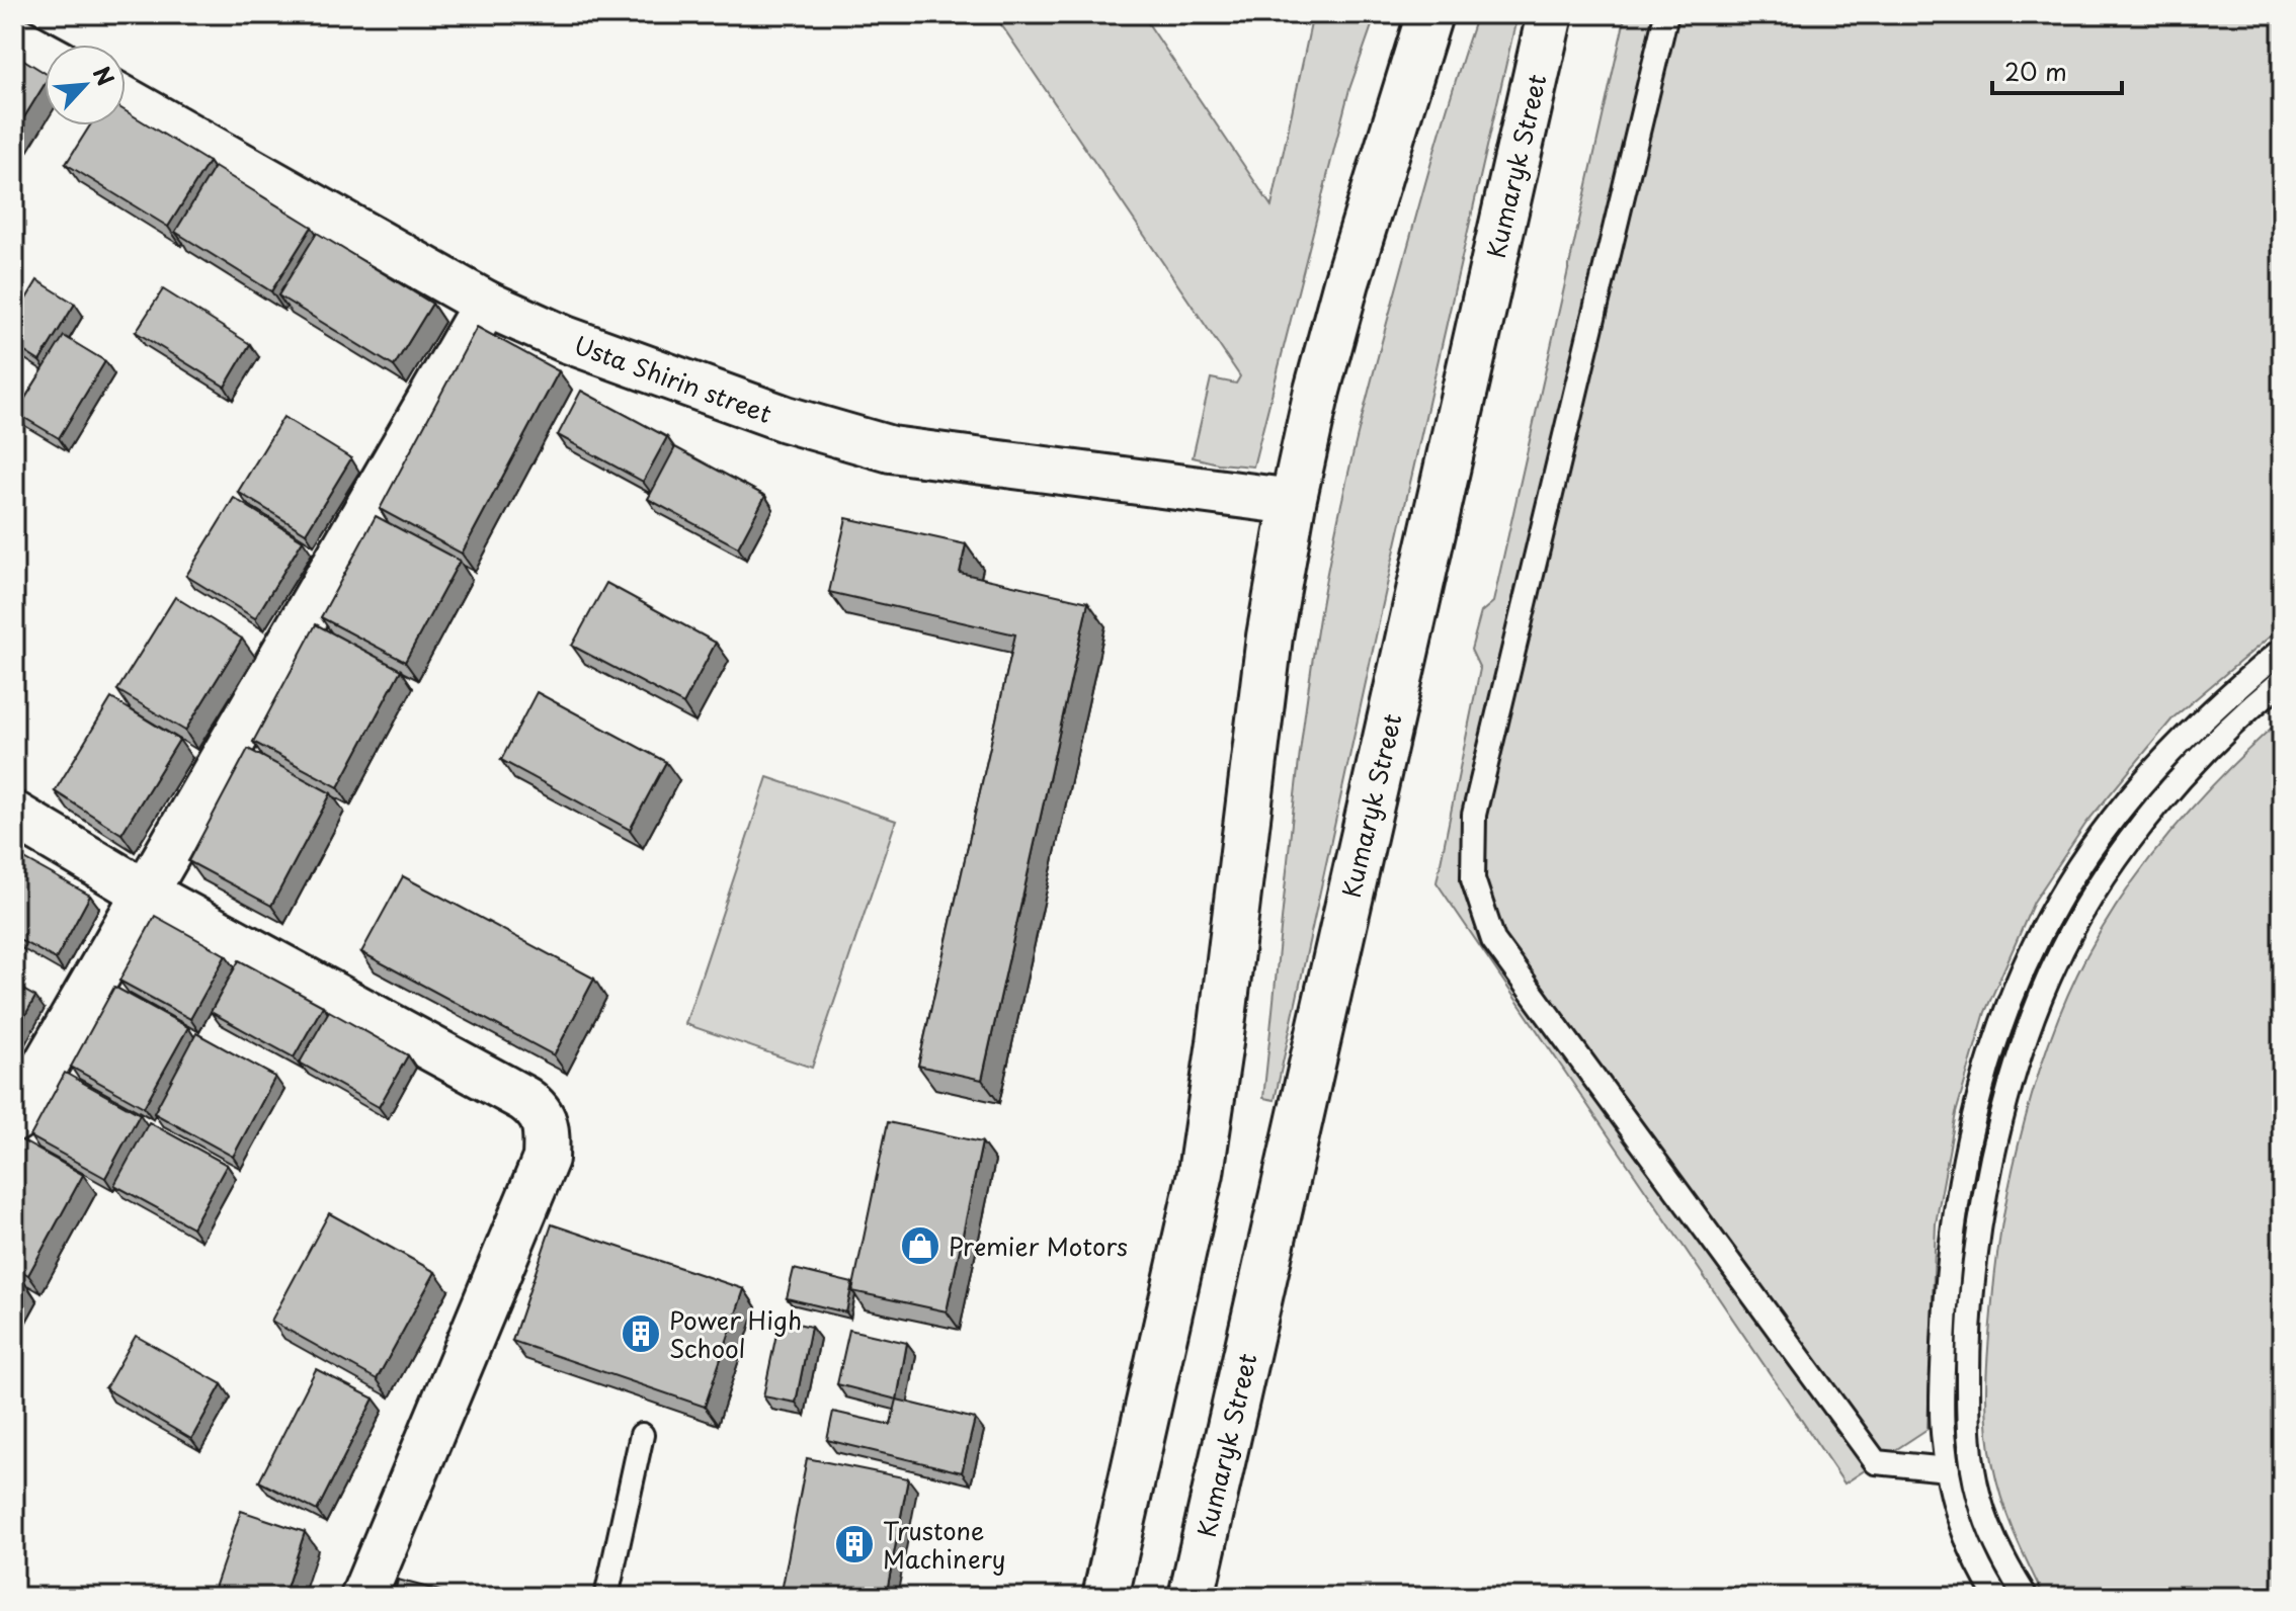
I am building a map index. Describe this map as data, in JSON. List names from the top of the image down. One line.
{"streets":{"street":["Kumaryk Street","Usta Shirin street"]},"places":{"shop":["Premier Motors"],"building":["Power High School","Trustone Machinery"]},"scale_bar":"20 m","north":"top right"}
